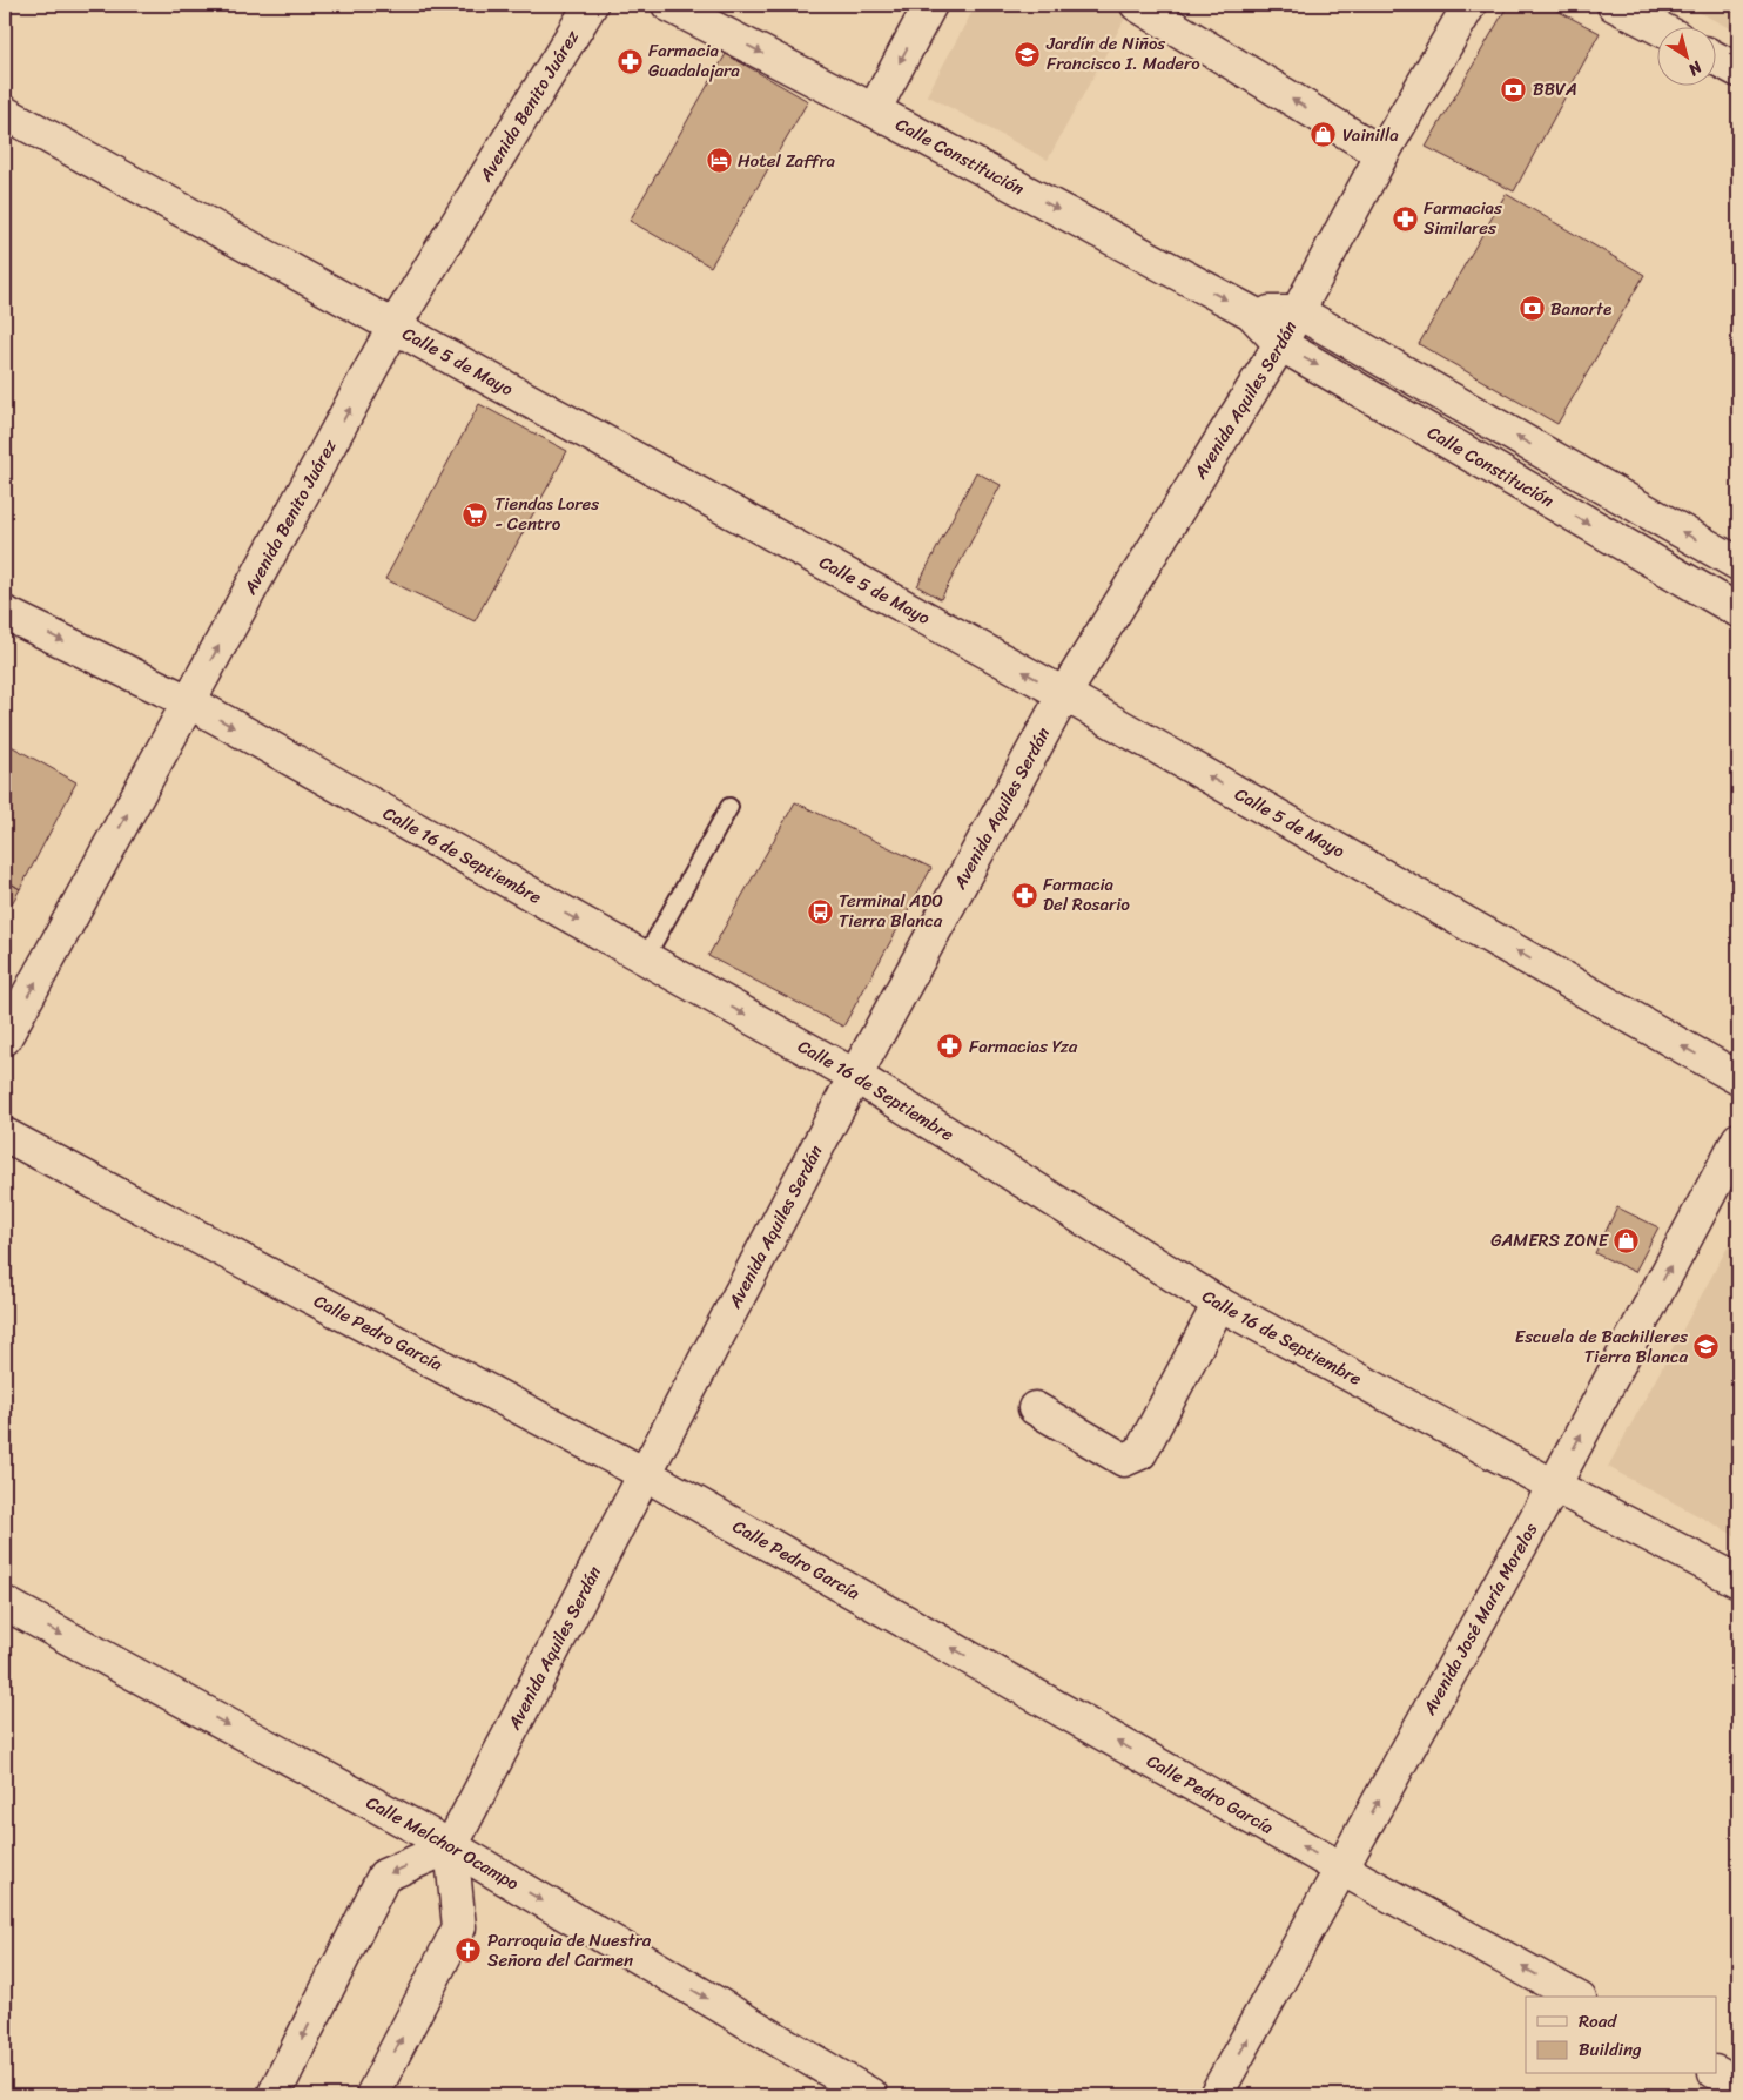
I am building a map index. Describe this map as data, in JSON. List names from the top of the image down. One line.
{"streets":{"street":["Avenida Benito Juárez","Calle Constitución","Calle 5 de Mayo","Avenida Aquiles Serdán","Calle 16 de Septiembre","Calle Pedro García","Avenida José María Morelos","Calle Melchor Ocampo"]},"crossings":[["Avenida Benito Juárez","Calle 5 de Mayo"],["Avenida Benito Juárez","Calle 16 de Septiembre"],["Calle Constitución","Avenida Aquiles Serdán"],["Calle 5 de Mayo","Avenida Aquiles Serdán"],["Avenida Aquiles Serdán","Calle 16 de Septiembre"],["Avenida Aquiles Serdán","Calle Pedro García"],["Avenida Aquiles Serdán","Calle Melchor Ocampo"],["Calle 16 de Septiembre","Avenida José María Morelos"],["Calle Pedro García","Avenida José María Morelos"]],"one_way":["Avenida Benito Juárez","Calle 5 de Mayo","Calle 16 de Septiembre","Calle Pedro García","Avenida José María Morelos","Calle Melchor Ocampo"],"places":{"school or university":["Jardín de Niños Francisco I. Madero","Escuela de Bachilleres Tierra Blanca"],"pharmacy":["Farmacia Guadalajara","Farmacias Similares","Farmacia Del Rosario","Farmacias Yza"],"bank":["BBVA","Banorte"],"shop":["Vainilla","GAMERS ZONE"],"hotel":["Hotel Zaffra"],"supermarket":["Tiendas Lores - Centro"],"bus stop":["Terminal ADO Tierra Blanca"],"church":["Parroquia de Nuestra Señora del Carmen"]},"legend":["Road","Building"],"north":"bottom right"}
